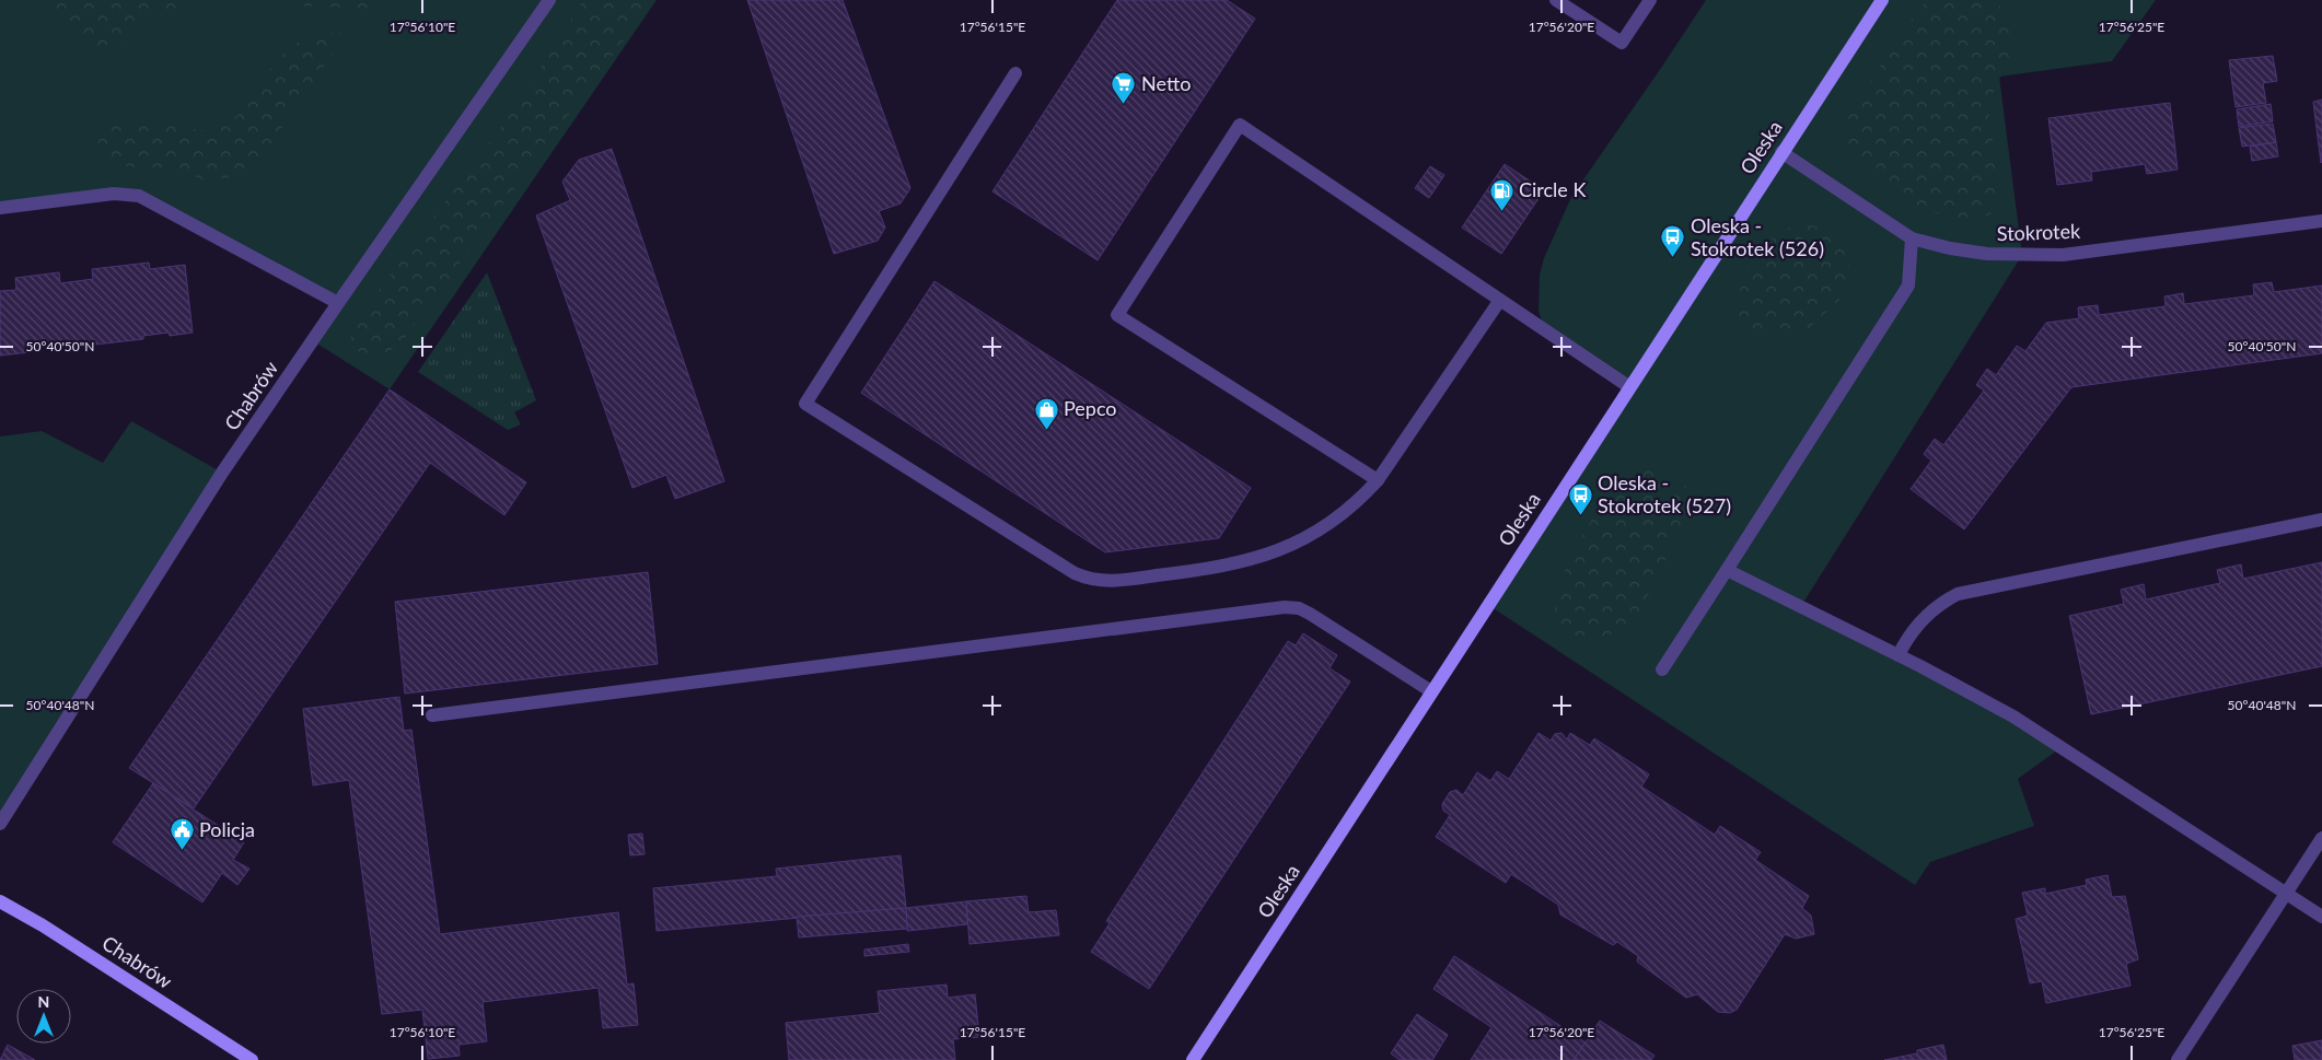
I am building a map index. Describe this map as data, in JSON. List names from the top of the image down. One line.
{"streets":{"main road":["Oleska","Chabrów"],"street":["Stokrotek"]},"crossings":[["Oleska","Stokrotek"]],"places":{"supermarket":["Netto"],"fuel station":["Circle K"],"bus stop":["Oleska - Stokrotek (526)","Oleska - Stokrotek (527)"],"shop":["Pepco"],"public building":["Policja"]},"north":"top","coordinates":["17°56'10\"E","17°56'15\"E","17°56'20\"E","17°56'25\"E","50°40'50\"N","50°40'48\"N"]}
